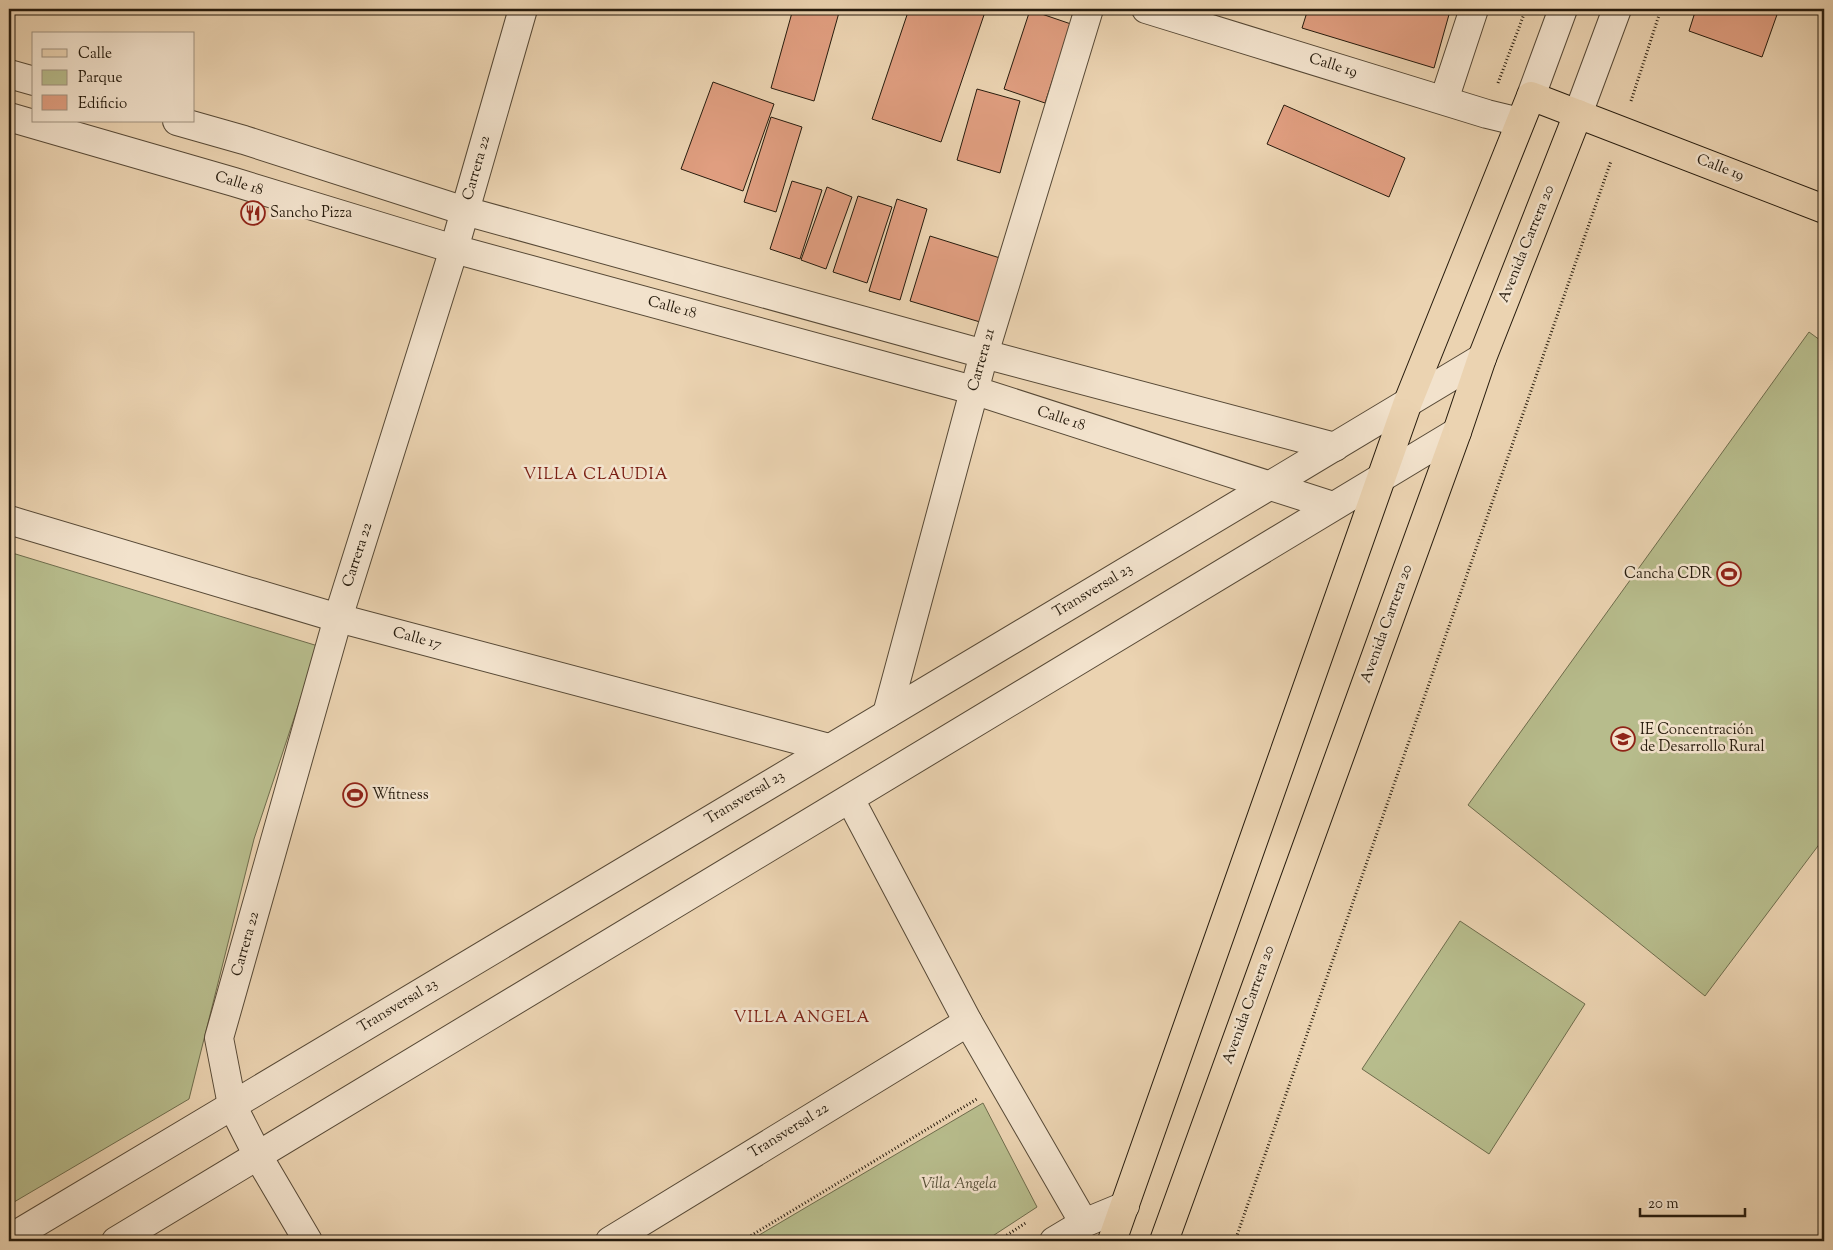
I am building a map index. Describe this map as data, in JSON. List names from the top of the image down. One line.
{"streets":{"main road":["Calle 19","Avenida Carrera 20"],"street":["Carrera 22","Calle 18","Carrera 21","Transversal 23","Calle 17","Transversal 22"]},"crossings":[["Calle 19","Avenida Carrera 20"],["Carrera 22","Calle 18"],["Carrera 22","Transversal 23"],["Carrera 22","Calle 17"],["Calle 18","Carrera 21"],["Calle 18","Transversal 23"],["Avenida Carrera 20","Transversal 23"],["Carrera 21","Transversal 23"],["Transversal 23","Calle 17"]],"districts":["VILLA CLAUDIA","VILLA ANGELA"],"parks":["Villa Angela"],"places":{"restaurant":["Sancho Pizza"],"sports":["Cancha CDR","Wfitness"],"school or university":["IE Concentración de Desarrollo Rural"]},"legend":["Calle","Parque","Edificio"],"scale_bar":"20 m"}
